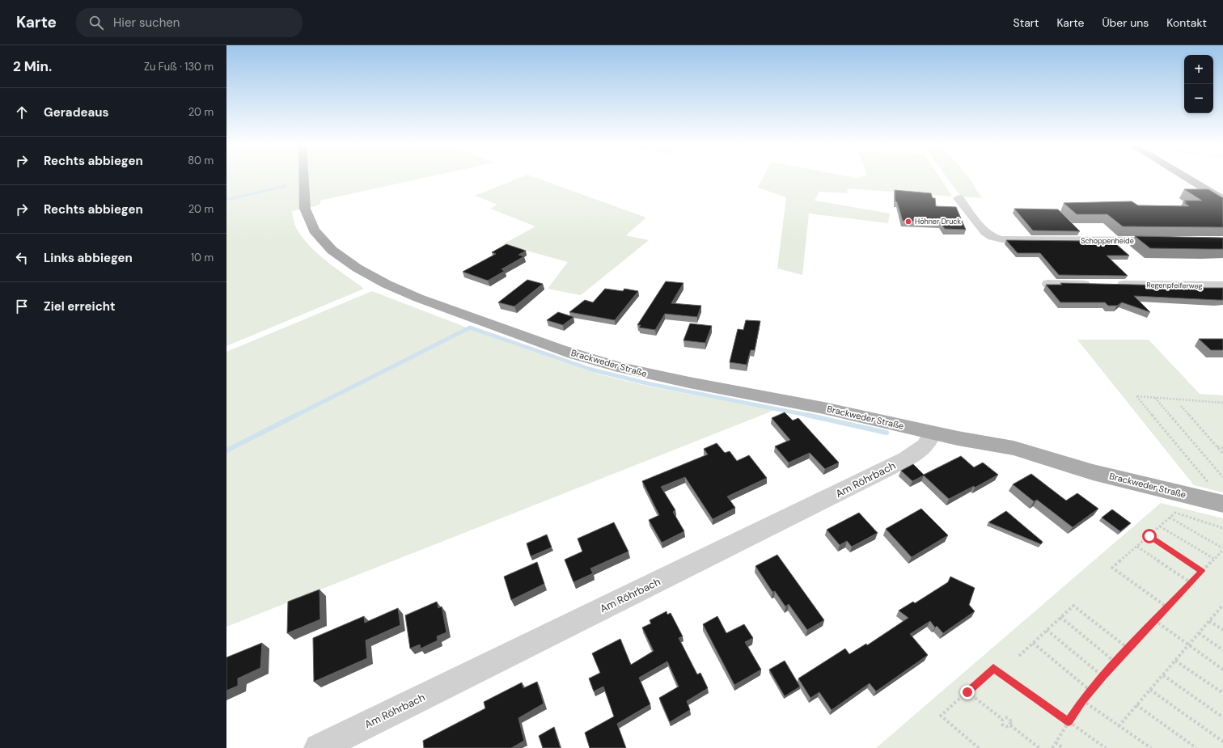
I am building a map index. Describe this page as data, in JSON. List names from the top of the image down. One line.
{"streets":{"main road":["Brackweder Straße"],"street":["Schoppenheide","Regenpfeiferweg","Am Röhrbach"]},"crossings":[["Brackweder Straße","Am Röhrbach"]],"places":["Höhner Druck"],"page":{"header":"Karte","search":"Hier suchen","nav":["Start","Karte","Über uns","Kontakt"],"heading":["2 Min.","Zu Fuß · 130 m"],"map_buttons":["+","−"],"list":[["Geradeaus","20 m"],["Rechts abbiegen","80 m"],["Rechts abbiegen","20 m"],["Links abbiegen","10 m"],"Ziel erreicht"]}}
